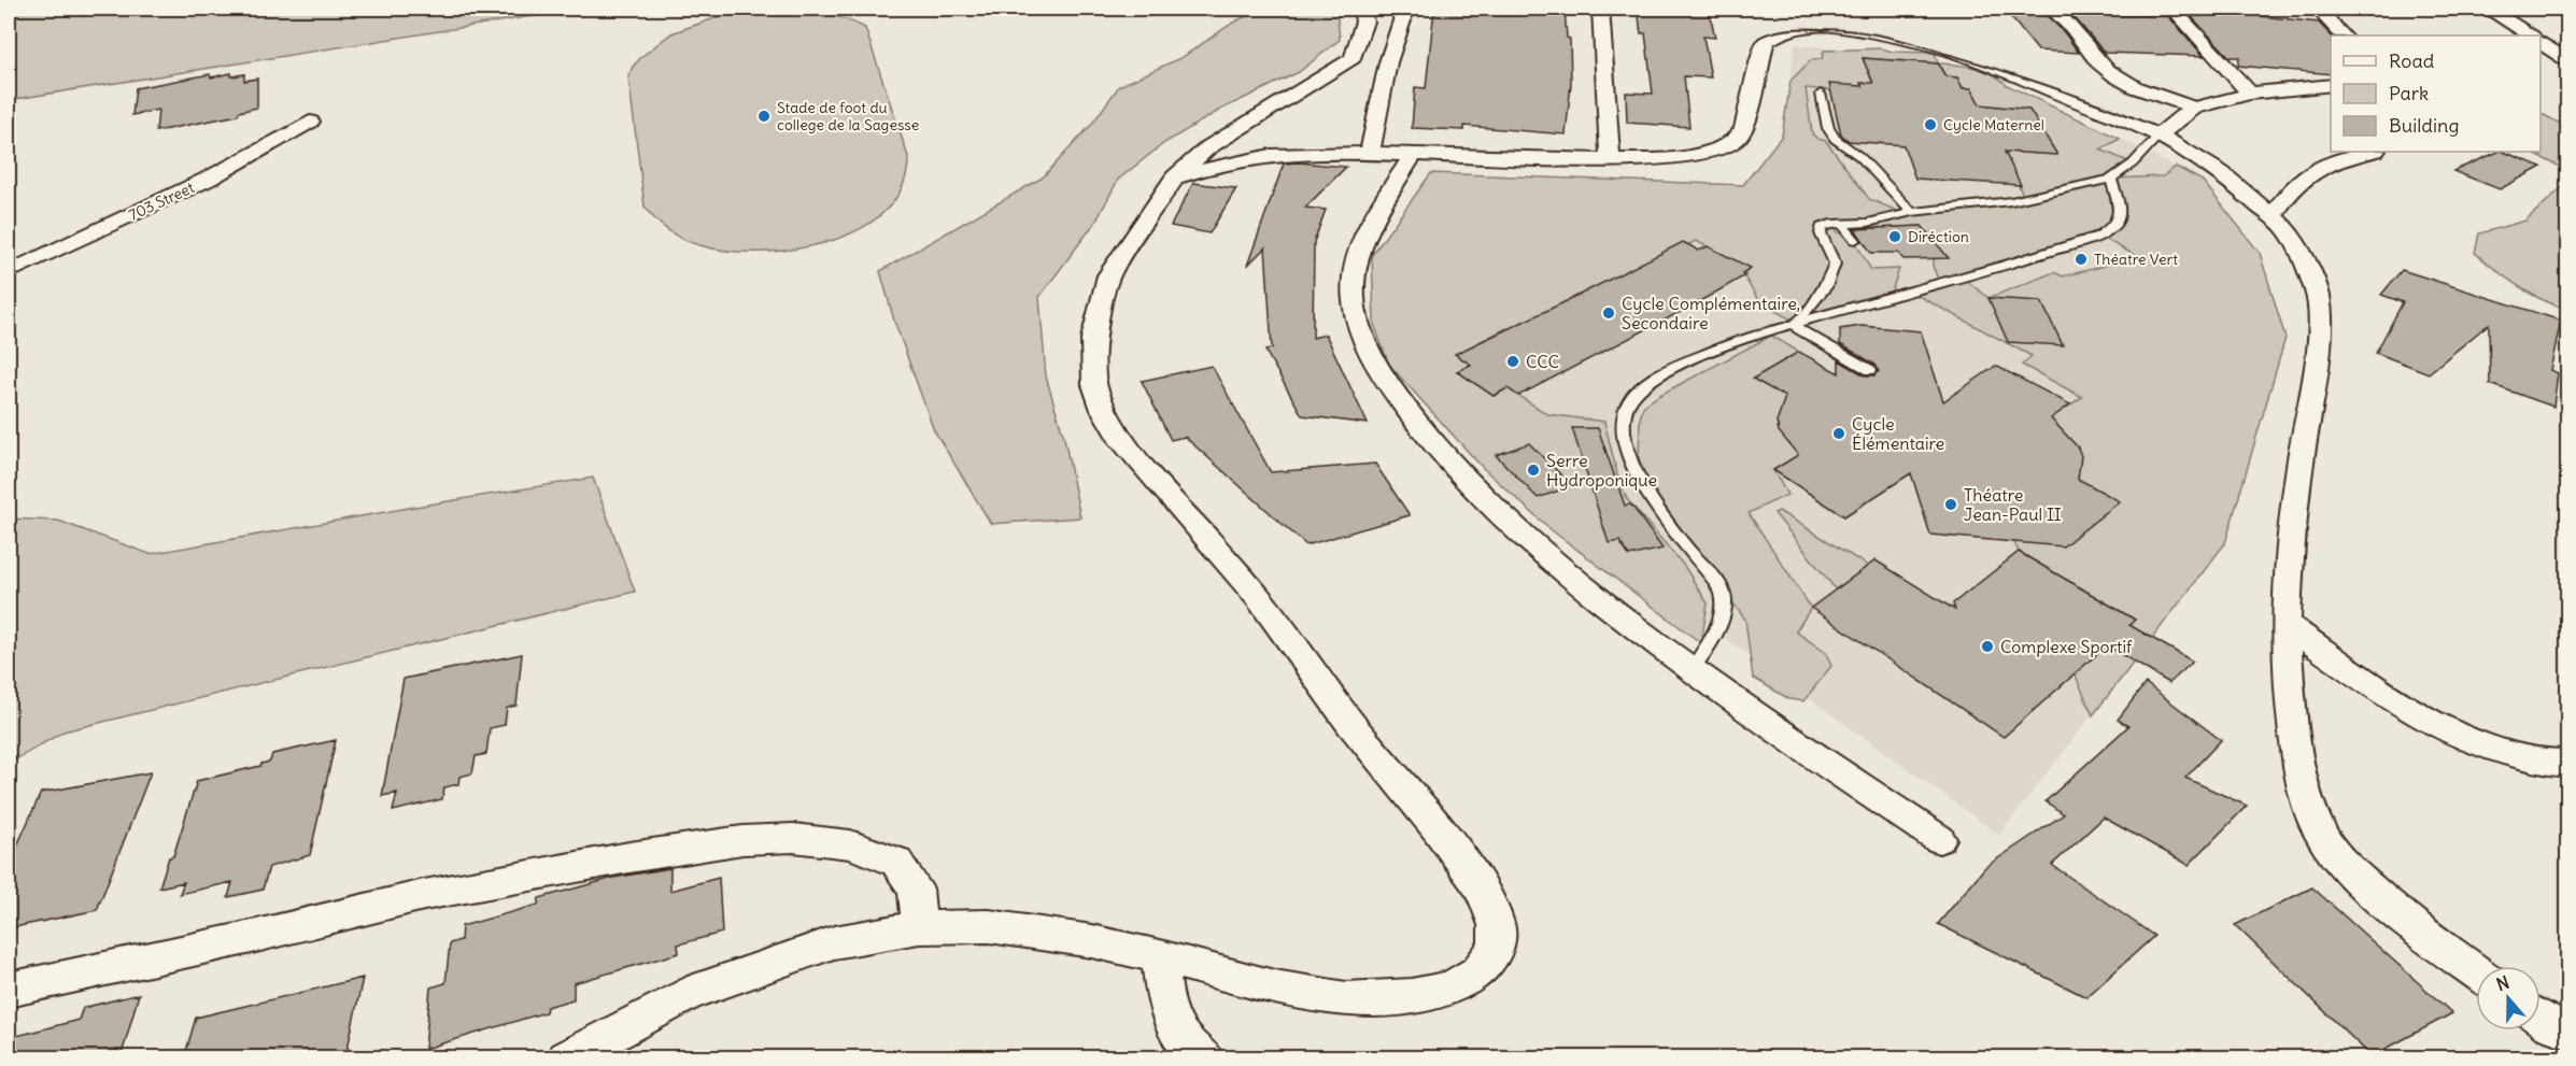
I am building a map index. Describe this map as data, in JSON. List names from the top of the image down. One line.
{"streets":{"street":["703 Street"]},"places":["Stade de foot du college de la Sagesse","Cycle Maternel","Diréction","Théatre Vert","Cycle Complémentaire, Secondaire","CCC","Cycle Élémentaire","Serre Hydroponique","Théatre Jean-Paul II","Complexe Sportif"],"legend":["Road","Park","Building"],"north":"top"}
